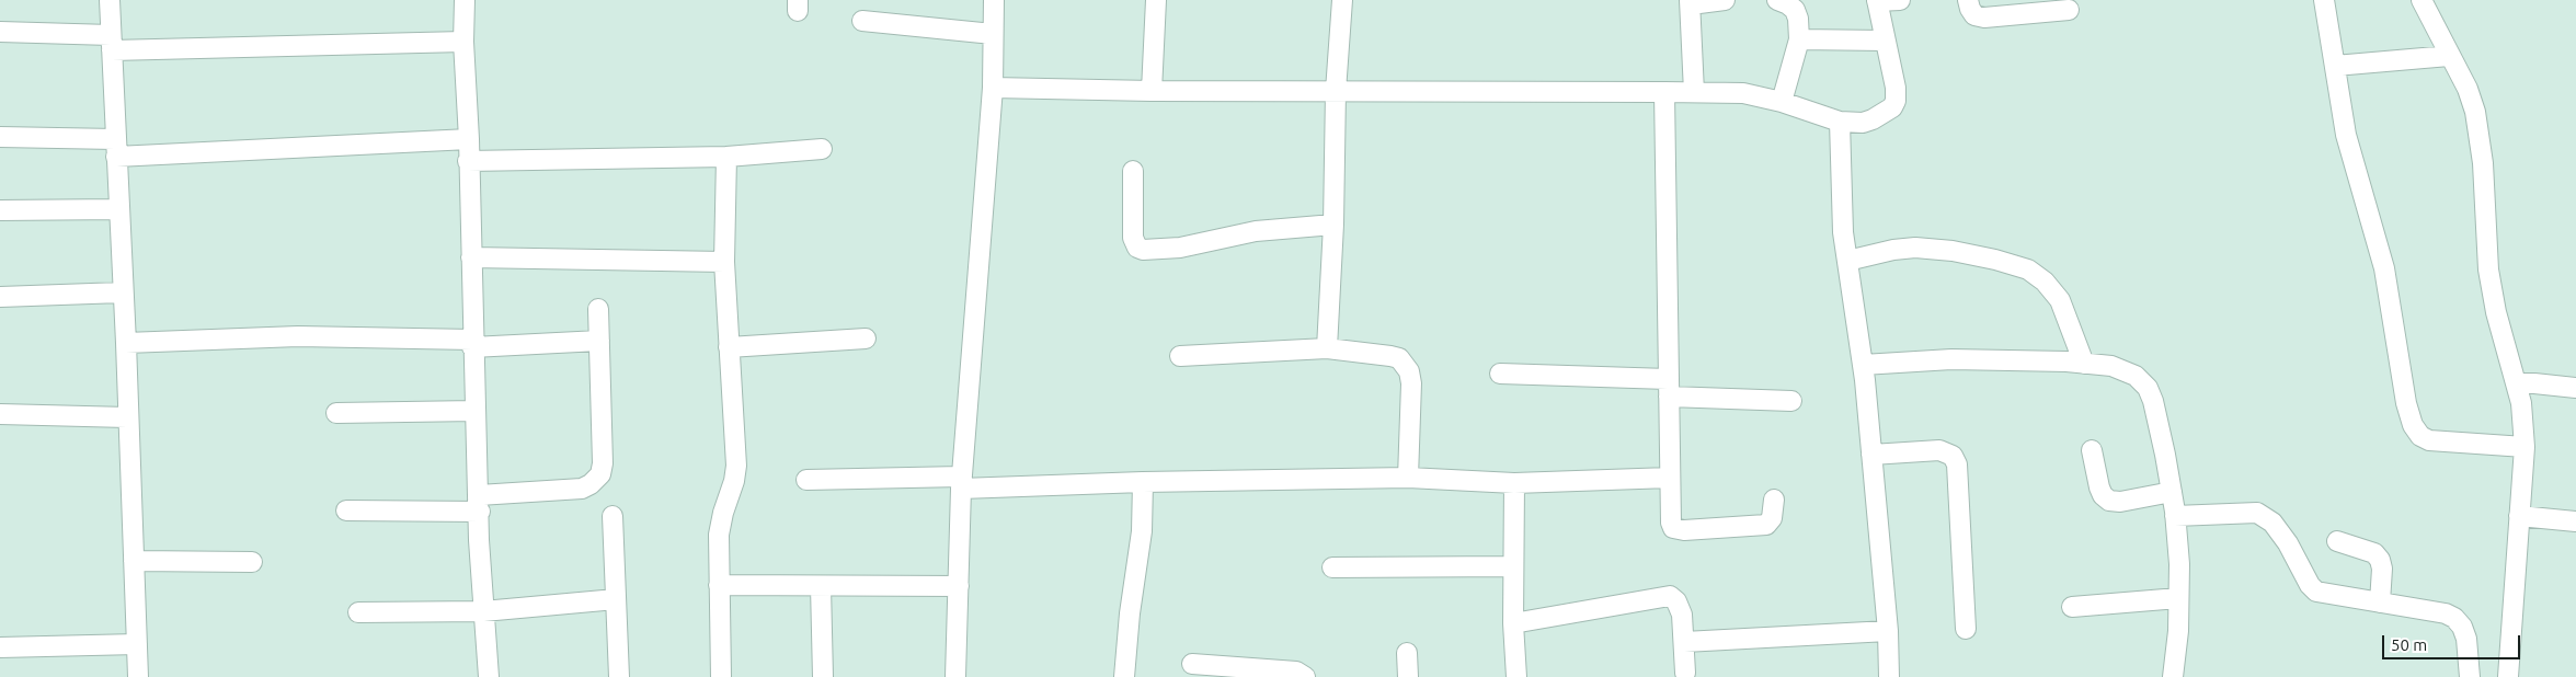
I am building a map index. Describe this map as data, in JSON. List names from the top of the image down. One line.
{"scale_bar":"50 m"}
